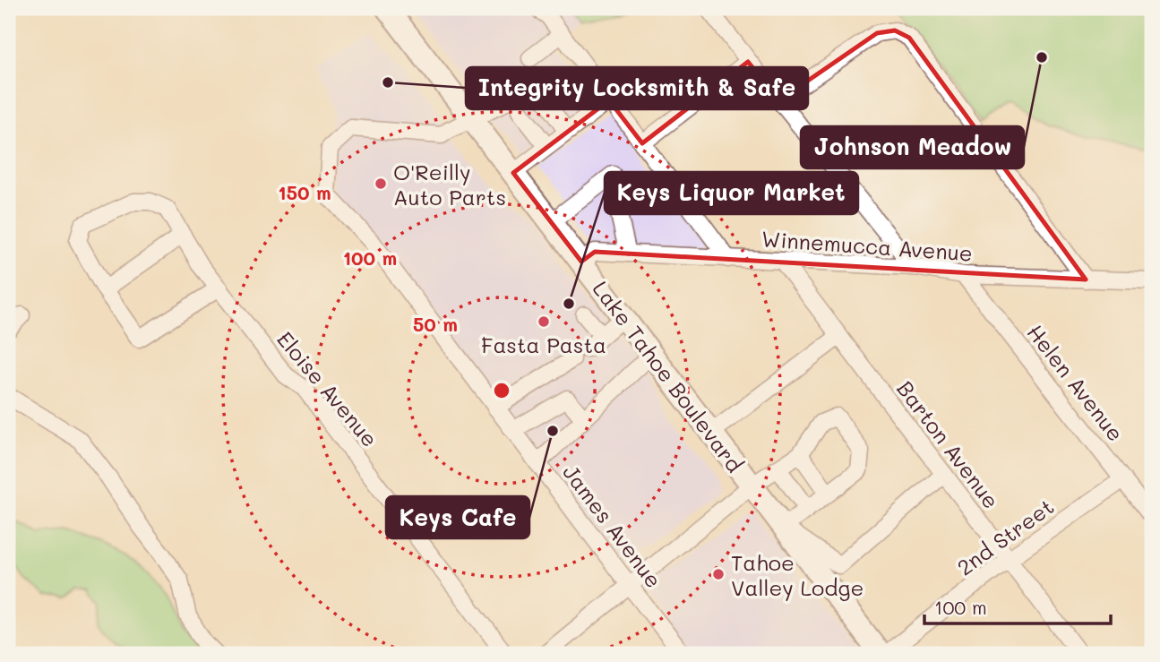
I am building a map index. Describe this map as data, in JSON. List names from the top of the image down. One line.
{"streets":{"highway":["Lake Tahoe Boulevard"],"street":["Winnemucca Avenue","Helen Avenue","Eloise Avenue","Barton Avenue","James Avenue","2nd Street"]},"crossings":[["Winnemucca Avenue","Lake Tahoe Boulevard"],["Winnemucca Avenue","Helen Avenue"],["Winnemucca Avenue","Barton Avenue"],["Lake Tahoe Boulevard","James Avenue"],["Helen Avenue","2nd Street"],["Barton Avenue","2nd Street"]],"places":["Johnson Meadow","Integrity Locksmith & Safe","O'Reilly Auto Parts","Keys Liquor Market","Fasta Pasta","Keys Cafe","Tahoe Valley Lodge"],"scale_bar":"100 m","rings":["150 m","100 m","50 m"]}
